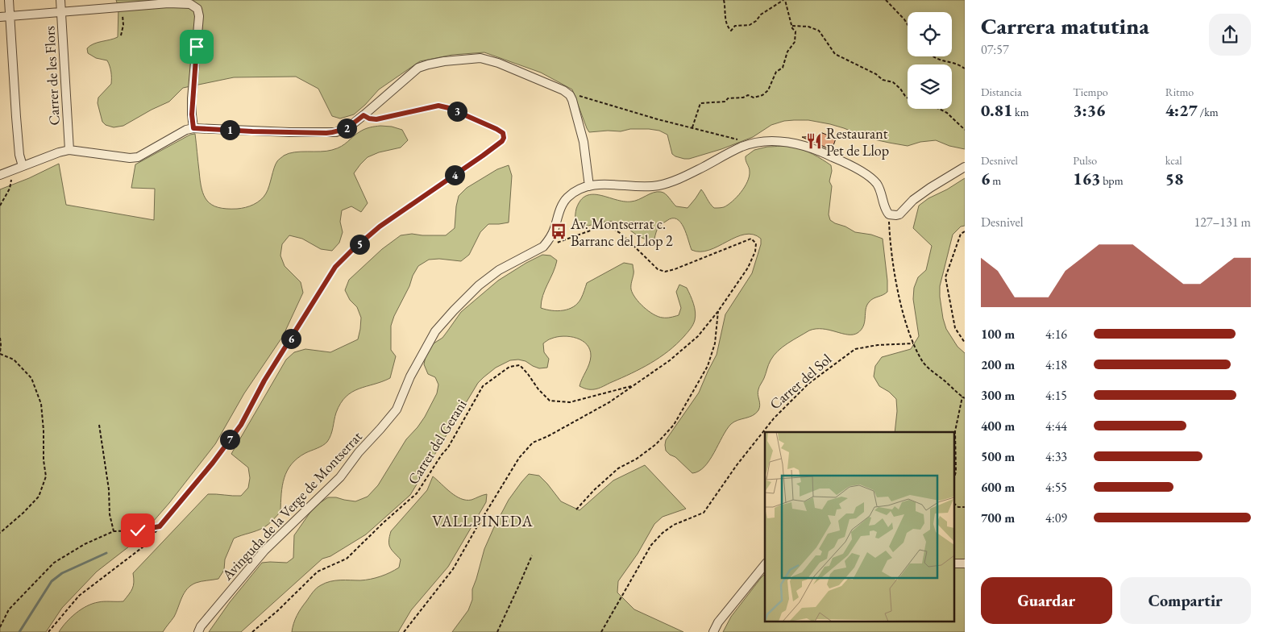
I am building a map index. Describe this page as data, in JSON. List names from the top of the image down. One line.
{"streets":{"street":["Carrer de les Flors","Avinguda de la Verge de Montserrat"],"path":["Carrer del Sol","Carrer del Gerani"]},"districts":["VALLPINEDA"],"places":{"restaurant":["Restaurant Pet de Llop"],"bus stop":["Av. Montserrat c. Barranc del Llop 2"]},"page":{"heading":["Carrera matutina","07:57"],"stats":[["Distancia","0.81 km"],["Tiempo","3:36"],["Ritmo","4:27 /km"],["Desnivel","6 m"],["Pulso","163 bpm"],["kcal","58"]],"pins":["3","2","1","4","5","6","7"],"chart":["Desnivel","127–131 m"],"list":[{"name":"100 m","note":"4:16"},{"name":"200 m","note":"4:18"},{"name":"300 m","note":"4:15"},{"name":"400 m","note":"4:44"},{"name":"500 m","note":"4:33"},{"name":"600 m","note":"4:55"},{"name":"700 m","note":"4:09"}],"buttons":["Guardar","Compartir"]}}
